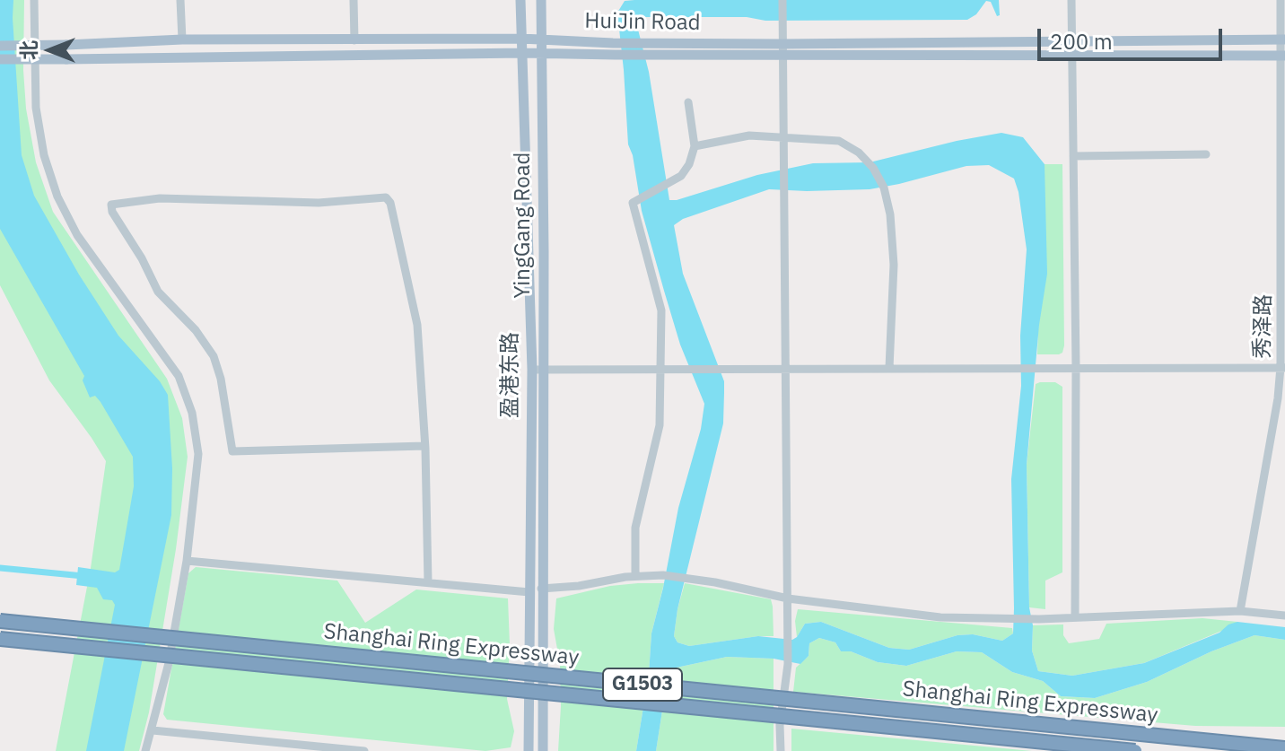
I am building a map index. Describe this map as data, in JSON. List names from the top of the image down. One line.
{"streets":{"highway":["Shanghai Ring Expressway","G1503"],"main road":["HuiJin Road","YingGang Road","盈港东路"],"street":["秀泽路"]},"crossings":[["HuiJin Road","YingGang Road"],["HuiJin Road","秀泽路"],["HuiJin Road","盈港东路"]],"scale_bar":"200 m","north":"left"}
